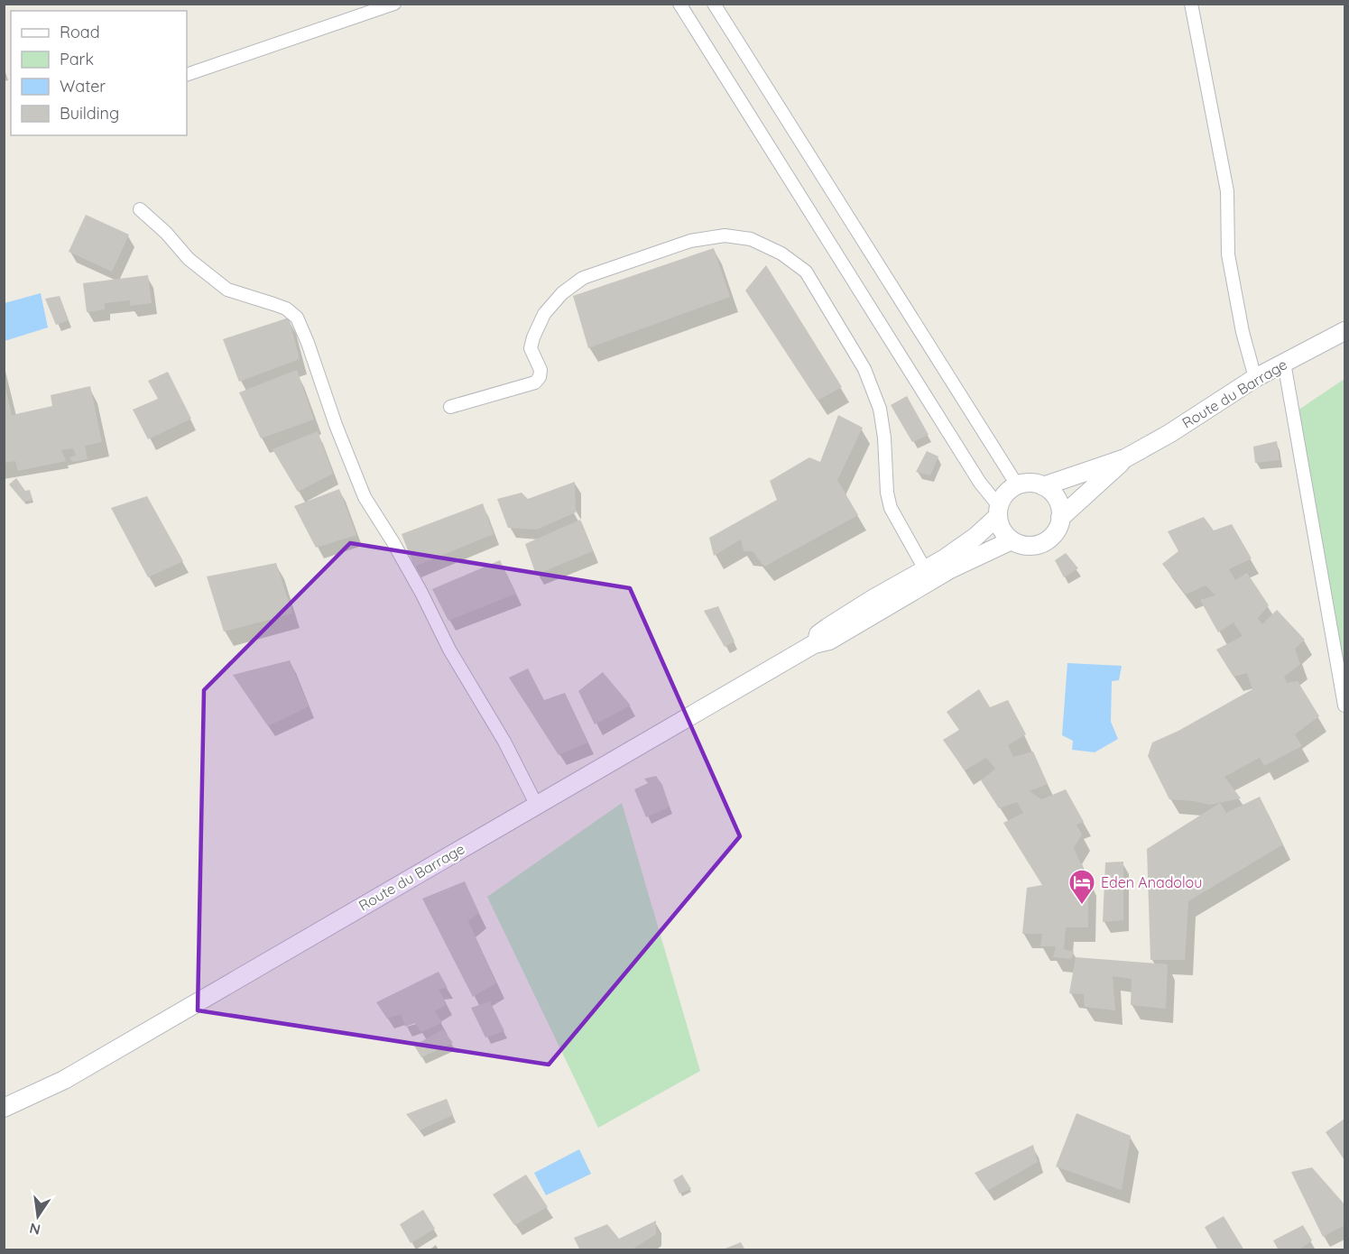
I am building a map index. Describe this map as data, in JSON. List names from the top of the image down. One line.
{"streets":{"main road":["Route du Barrage"]},"places":{"hotel":["Eden Anadolou"]},"legend":["Road","Park","Water","Building"],"north":"bottom"}
